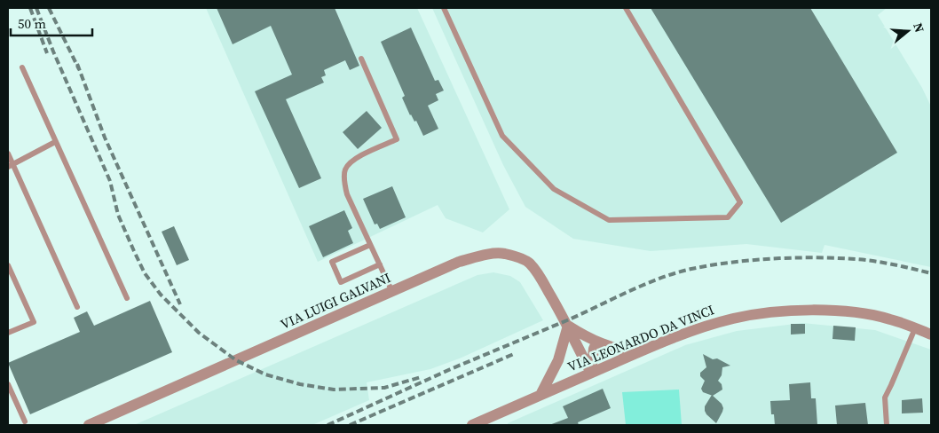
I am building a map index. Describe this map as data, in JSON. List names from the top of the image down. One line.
{"streets":{"street":["VIA LUIGI GALVANI","VIA LEONARDO DA VINCI"]},"crossings":[["VIA LUIGI GALVANI","VIA LEONARDO DA VINCI"]],"scale_bar":"50 m","north":"right"}
